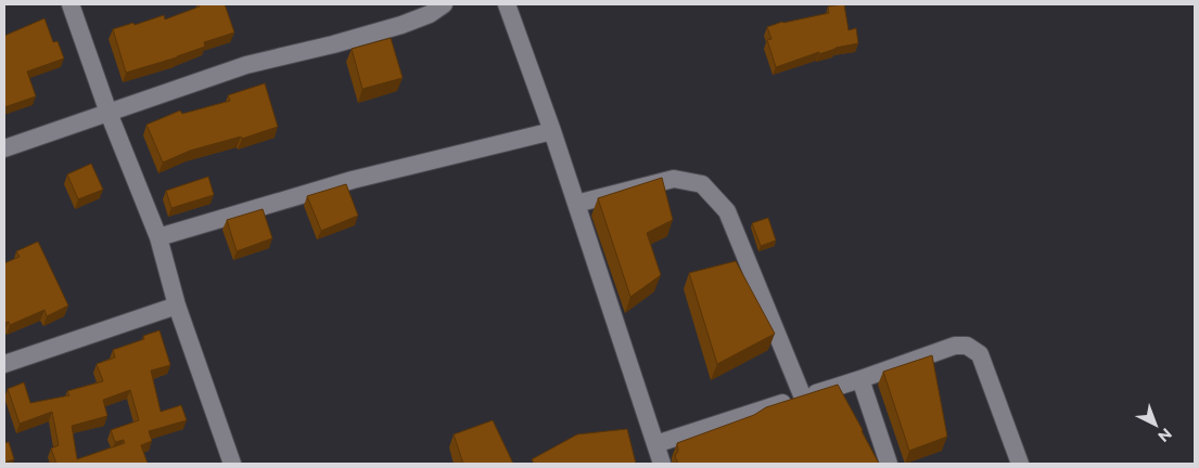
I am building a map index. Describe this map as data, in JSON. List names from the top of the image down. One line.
{"north":"bottom right"}
